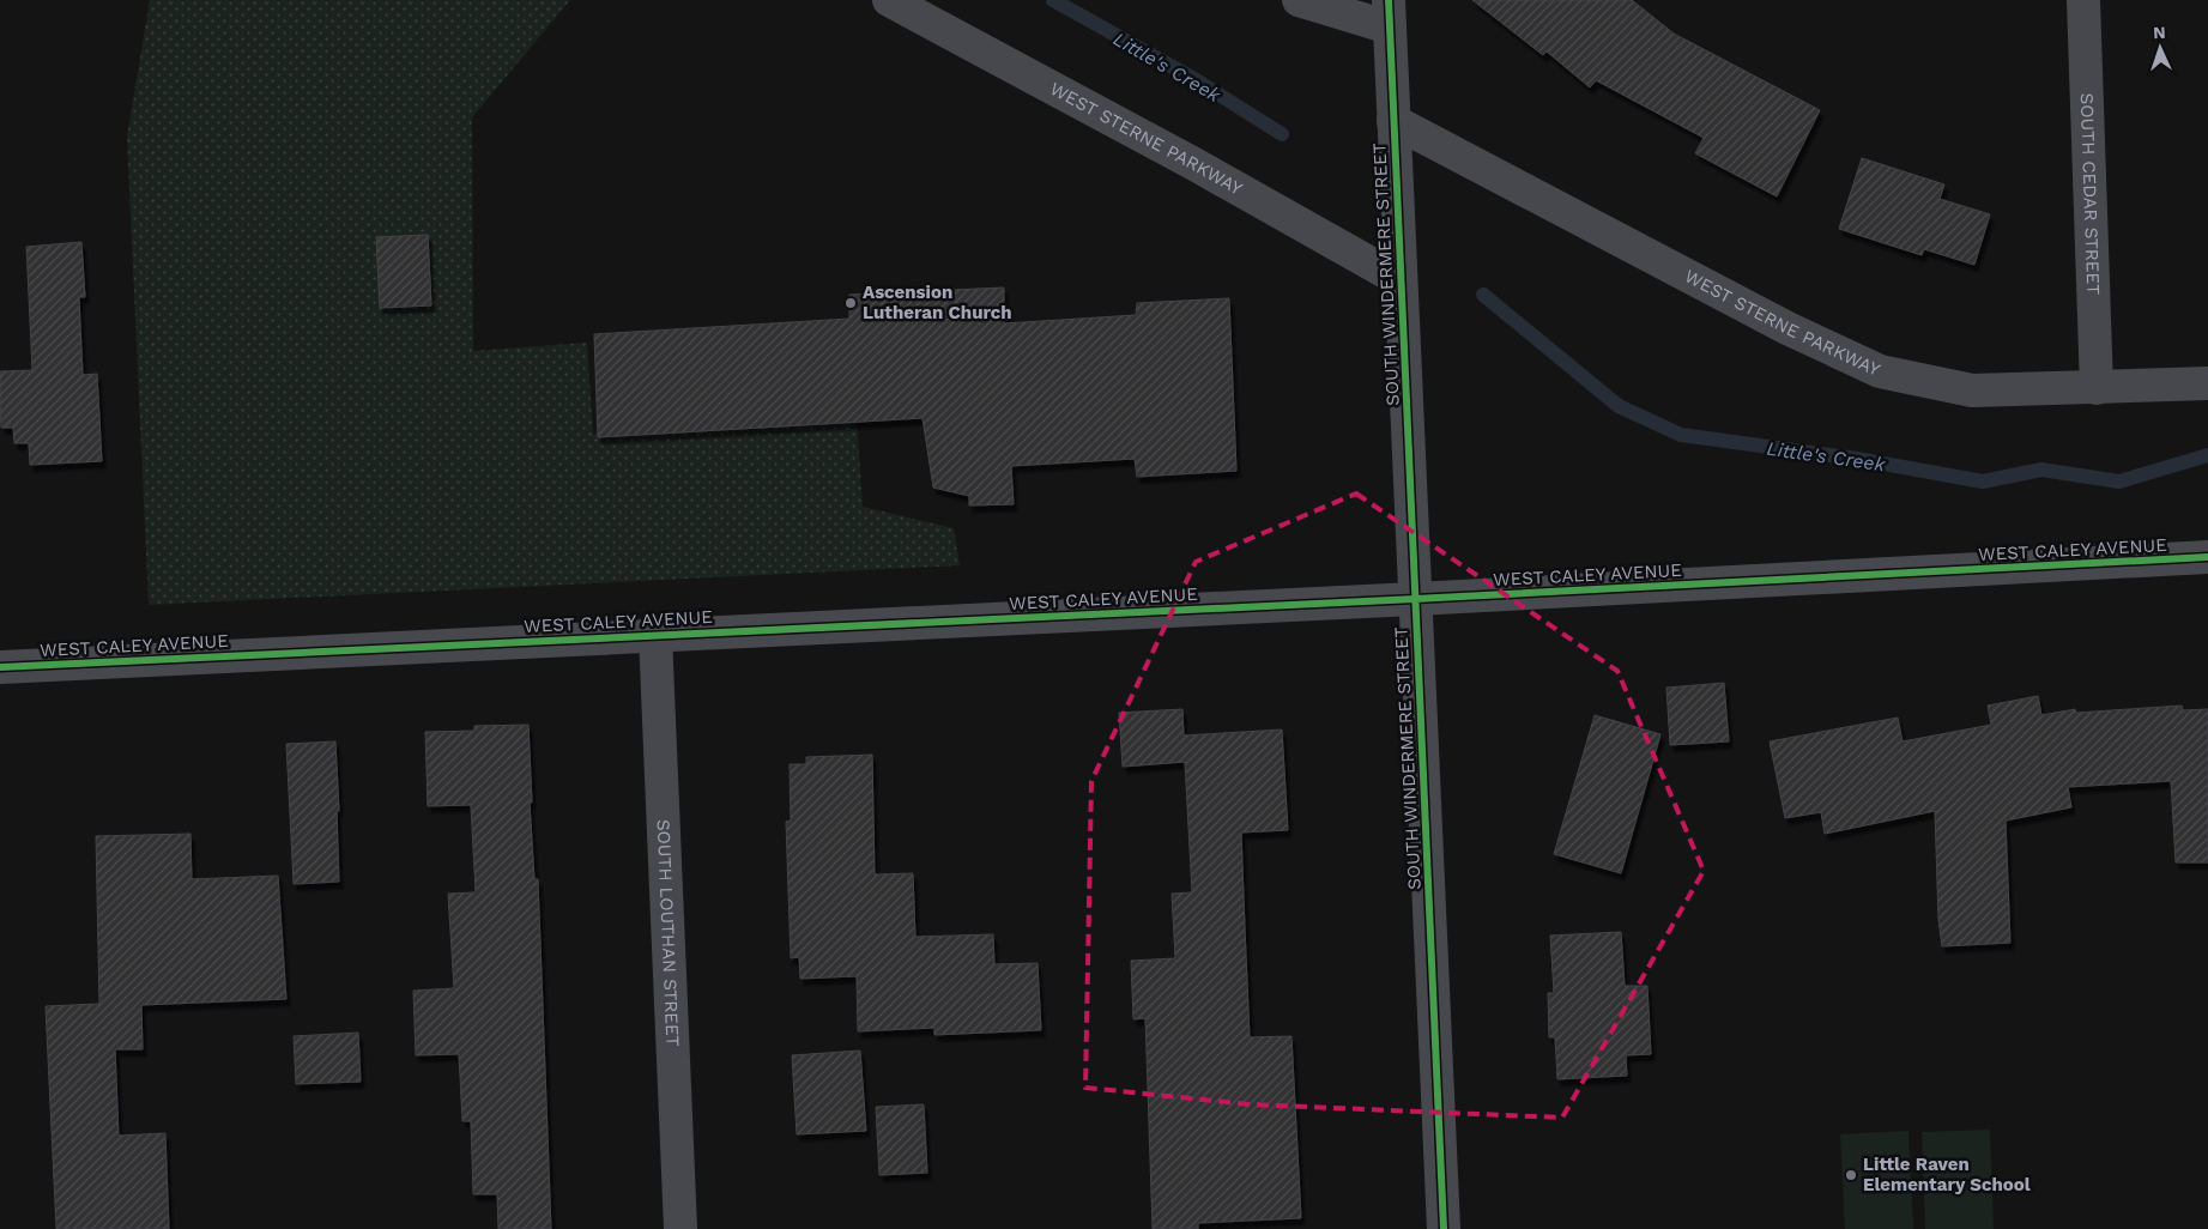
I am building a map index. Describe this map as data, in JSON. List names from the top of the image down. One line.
{"streets":{"street":["WEST STERNE PARKWAY","SOUTH CEDAR STREET","SOUTH WINDERMERE STREET","WEST CALEY AVENUE","SOUTH LOUTHAN STREET"]},"crossings":[["WEST STERNE PARKWAY","SOUTH CEDAR STREET"],["WEST STERNE PARKWAY","SOUTH WINDERMERE STREET"],["SOUTH WINDERMERE STREET","WEST CALEY AVENUE"],["WEST CALEY AVENUE","SOUTH LOUTHAN STREET"]],"water":["Little's Creek"],"places":["Ascension Lutheran Church","Little Raven Elementary School"],"north":"top"}
